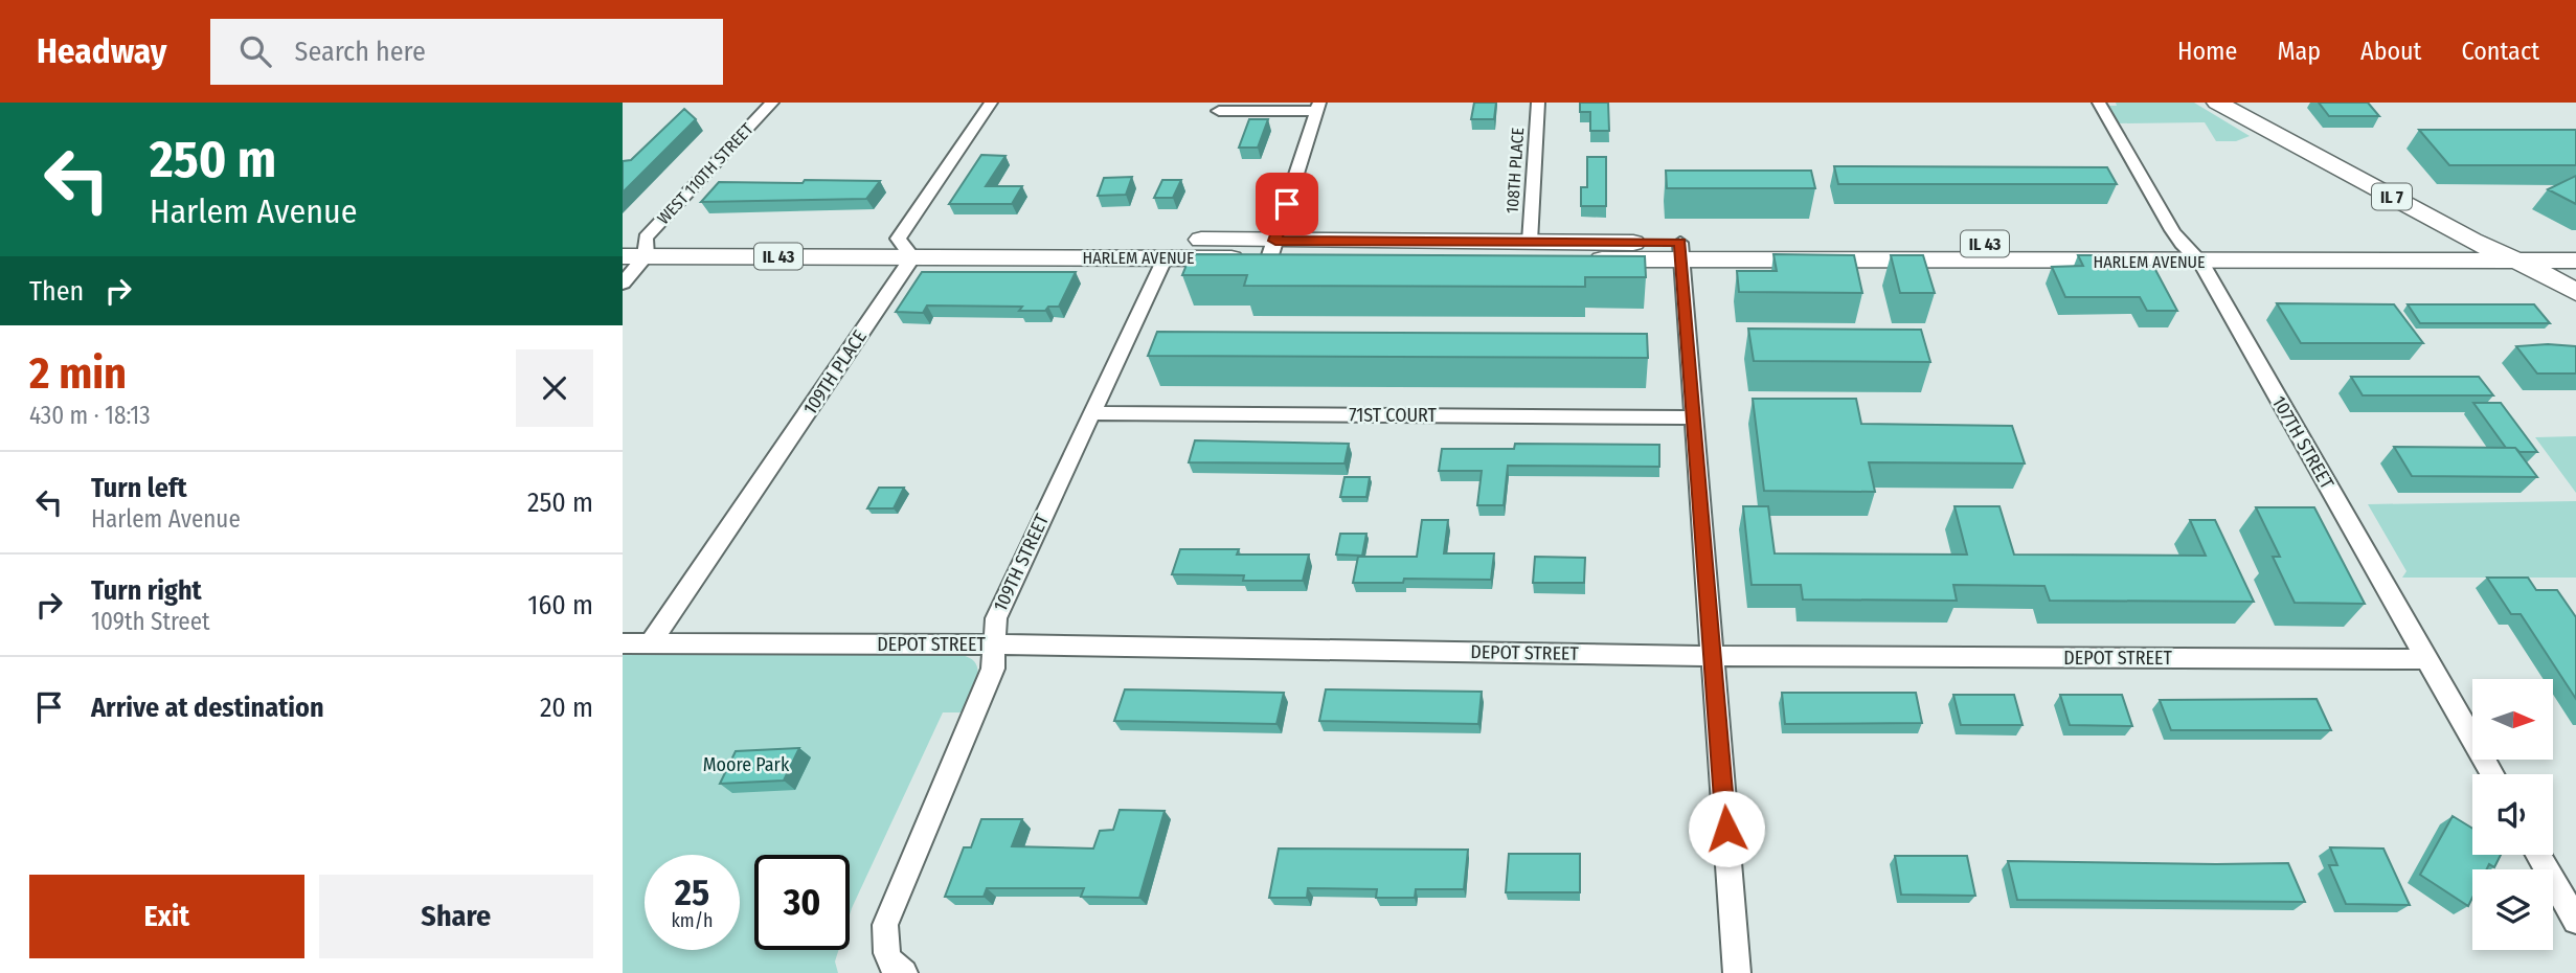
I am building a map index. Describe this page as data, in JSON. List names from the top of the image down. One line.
{"streets":{"main road":["IL 7","IL 43","HARLEM AVENUE"],"street":["108TH PLACE","WEST 110TH STREET","109TH PLACE","71ST COURT","107TH STREET","109TH STREET","DEPOT STREET"]},"crossings":[["108TH PLACE","HARLEM AVENUE"],["WEST 110TH STREET","HARLEM AVENUE"],["IL 7","HARLEM AVENUE"],["HARLEM AVENUE","109TH PLACE"],["HARLEM AVENUE","107TH STREET"],["HARLEM AVENUE","109TH STREET"],["109TH PLACE","DEPOT STREET"],["71ST COURT","109TH STREET"],["107TH STREET","DEPOT STREET"],["109TH STREET","DEPOT STREET"]],"parks":["Moore Park"],"north":"right","page":{"header":"Headway","search":"Search here","nav":["Home","Map","About","Contact"],"turn":["250 m","Harlem Avenue"],"then":"Then","heading":["2 min","430 m · 18:13"],"list":[{"name":"Turn left","note":"Harlem Avenue","value":"250 m"},{"name":"Turn right","note":"109th Street","value":"160 m"},{"name":"Arrive at destination","value":"20 m"}],"speed":"25 km/h","limit":"30","buttons":["Exit","Share"]}}
